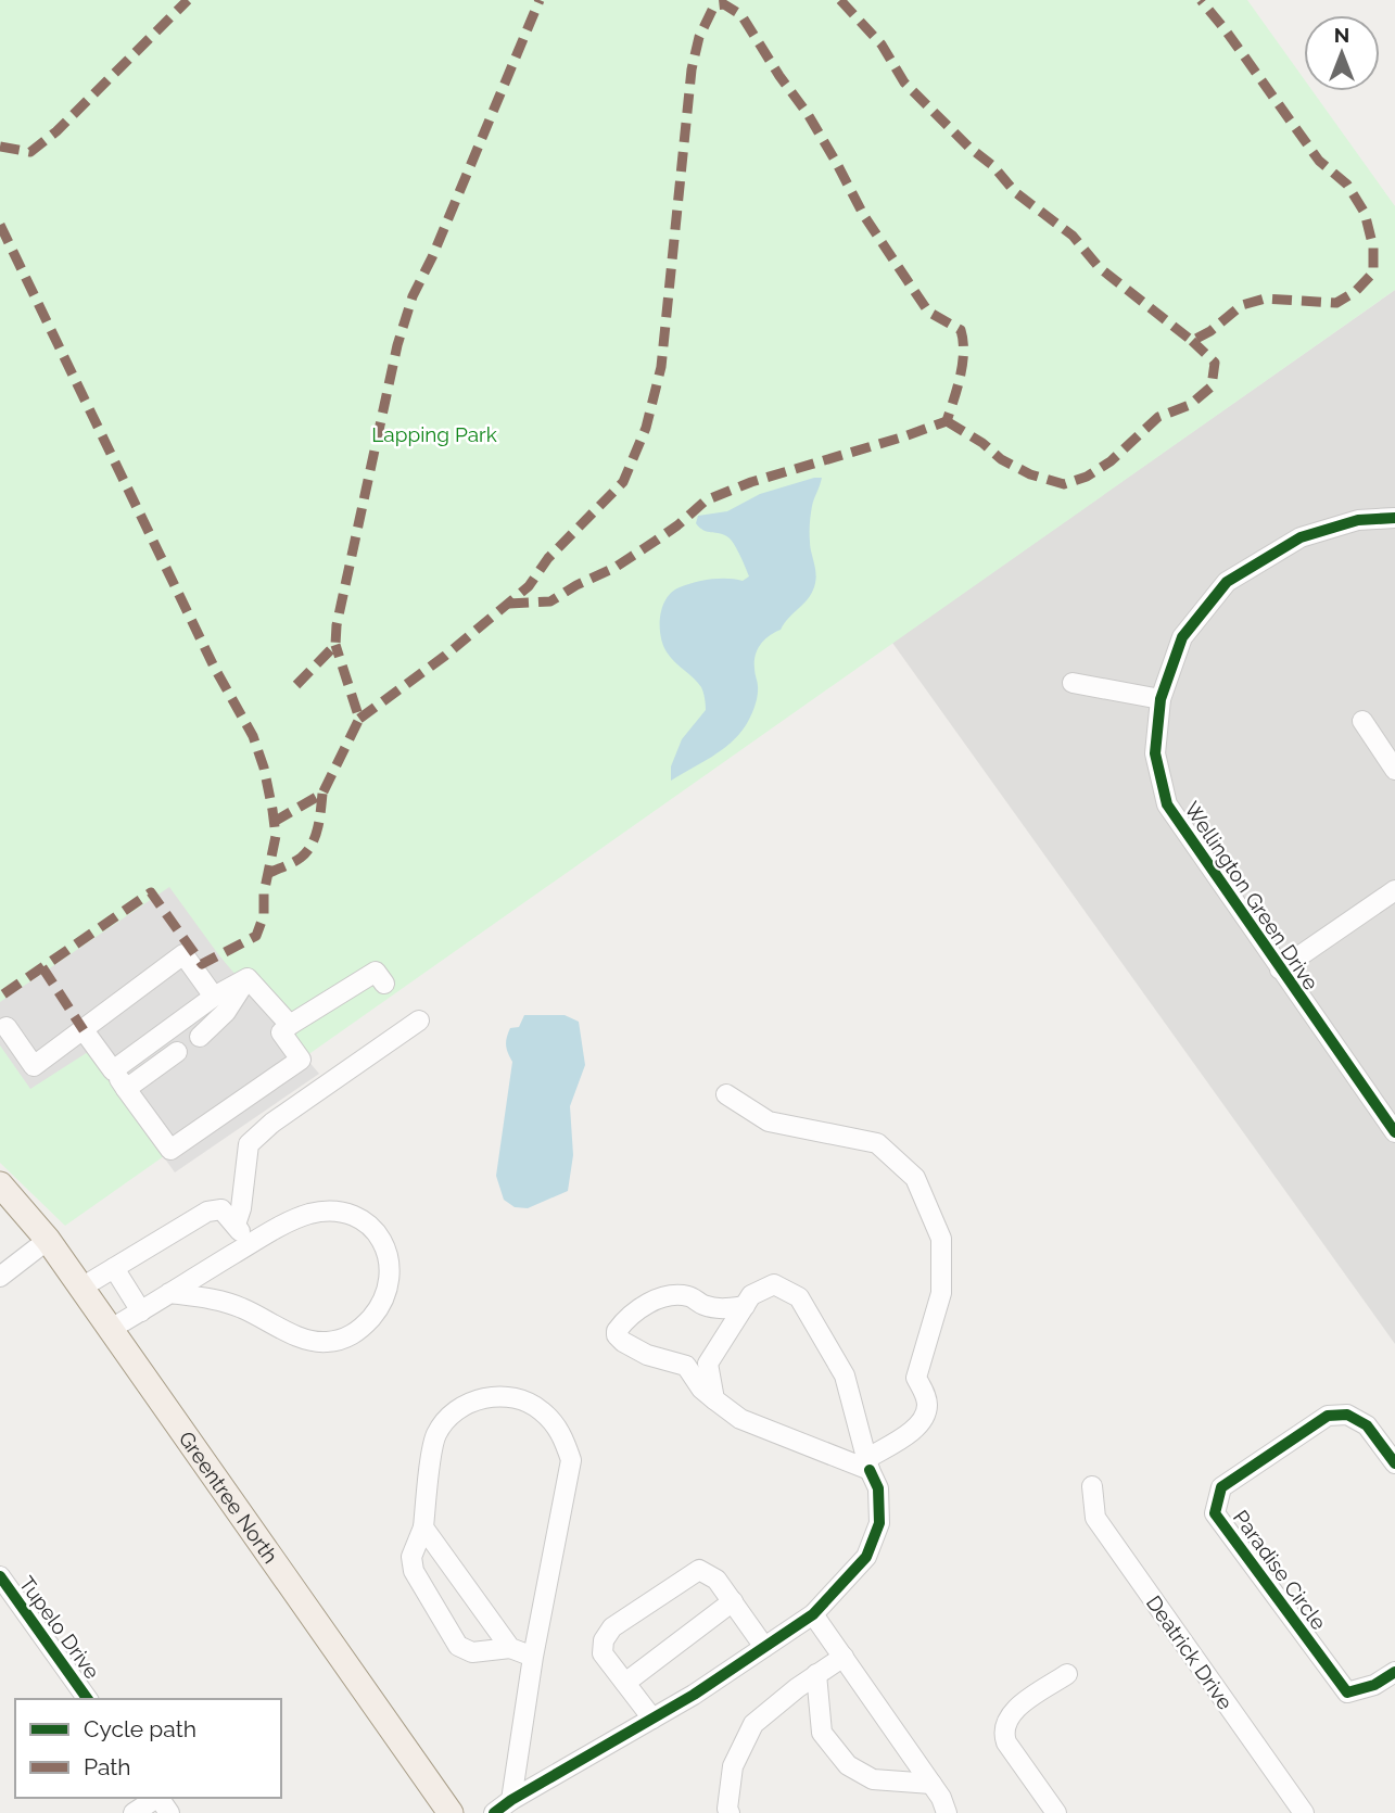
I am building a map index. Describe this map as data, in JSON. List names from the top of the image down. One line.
{"streets":{"main road":["Greentree North"],"street":["Wellington Green Drive","Paradise Circle","Tupelo Drive","Deatrick Drive"]},"parks":["Lapping Park"],"legend":["Cycle path","Path"],"north":"top"}
